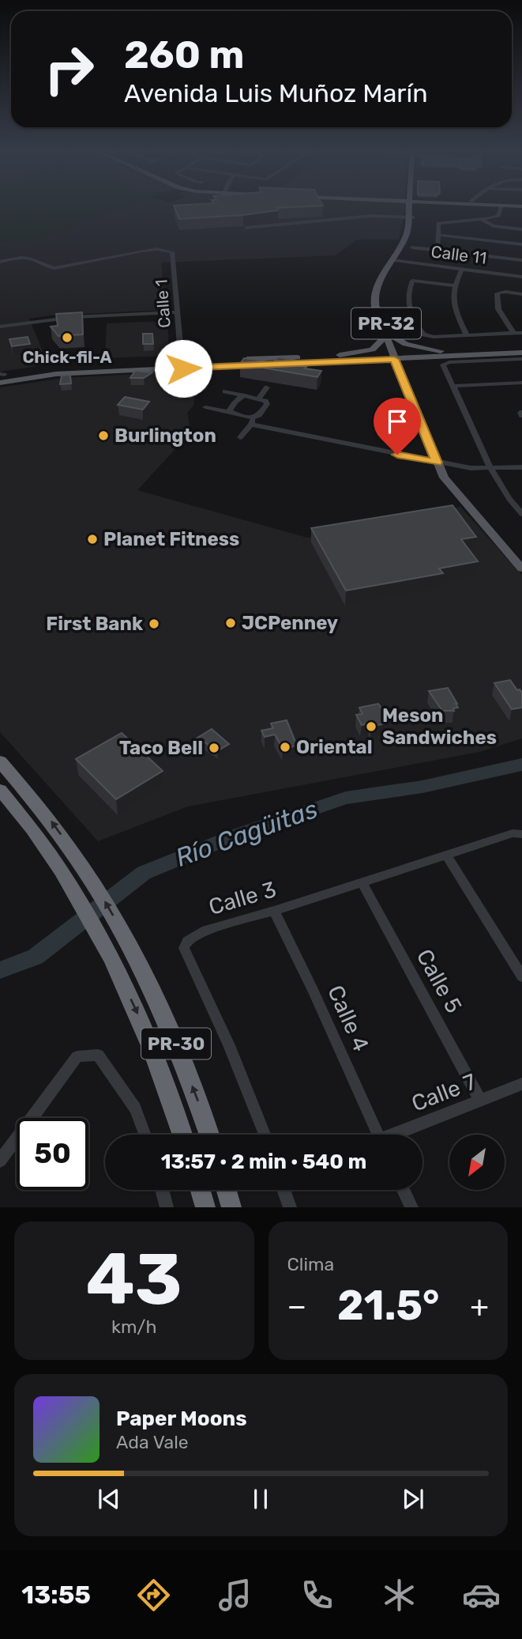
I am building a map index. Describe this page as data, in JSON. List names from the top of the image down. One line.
{"streets":{"highway":["PR-30"],"main road":["PR-32"],"street":["Calle 11","Calle 1","Calle 3","Calle 5","Calle 4","Calle 7"]},"crossings":[["Calle 11","PR-32"],["Calle 3","Calle 5"],["Calle 3","Calle 4"],["Calle 5","Calle 7"]],"water":["Río Cagüitas"],"places":["Chick-fil-A","Burlington","Planet Fitness","JCPenney","First Bank","Meson Sandwiches","Oriental","Taco Bell"],"north":"bottom left","page":{"turn":["260 m","Avenida Luis Muñoz Marín"],"limit":"50","trip":"13:57 · 2 min · 540 m","tile":[["43","km/h"],"Clima"],"heat":["−","21.5°","+"],"song":["Paper Moons","Ada Vale"],"tabs":"13:55"}}
